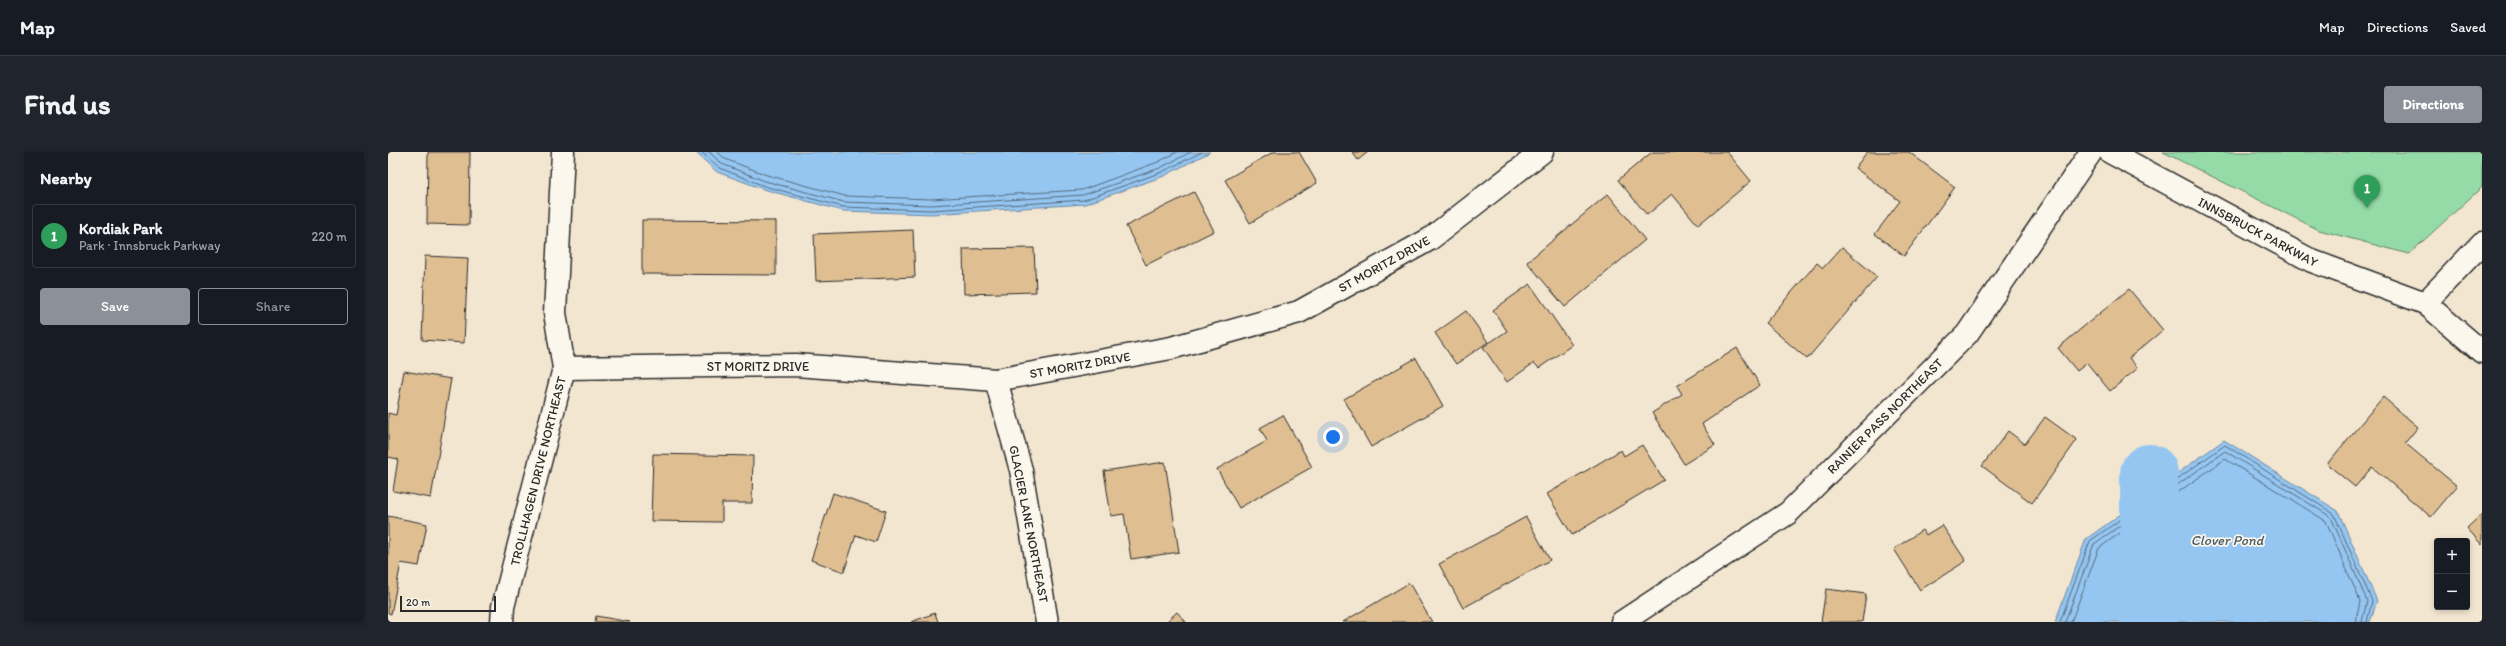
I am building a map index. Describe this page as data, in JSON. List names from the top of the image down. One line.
{"streets":{"street":["INNSBRUCK PARKWAY","ST MORITZ DRIVE","RAINIER PASS NORTHEAST","TROLLHAGEN DRIVE NORTHEAST","GLACIER LANE NORTHEAST"]},"crossings":[["ST MORITZ DRIVE","TROLLHAGEN DRIVE NORTHEAST"],["ST MORITZ DRIVE","GLACIER LANE NORTHEAST"]],"water":["Clover Pond"],"scale_bar":"20 m","page":{"header":"Map","nav":["Map","Directions","Saved"],"buttons":["Directions",["Save","Share"]],"title":"Find us","heading":"Nearby","pins":"1","list":[{"mark":"1","name":"Kordiak Park","note":"Park · Innsbruck Parkway","value":"220 m"}],"map_buttons":["+","−"],"scale":"20 m"}}
